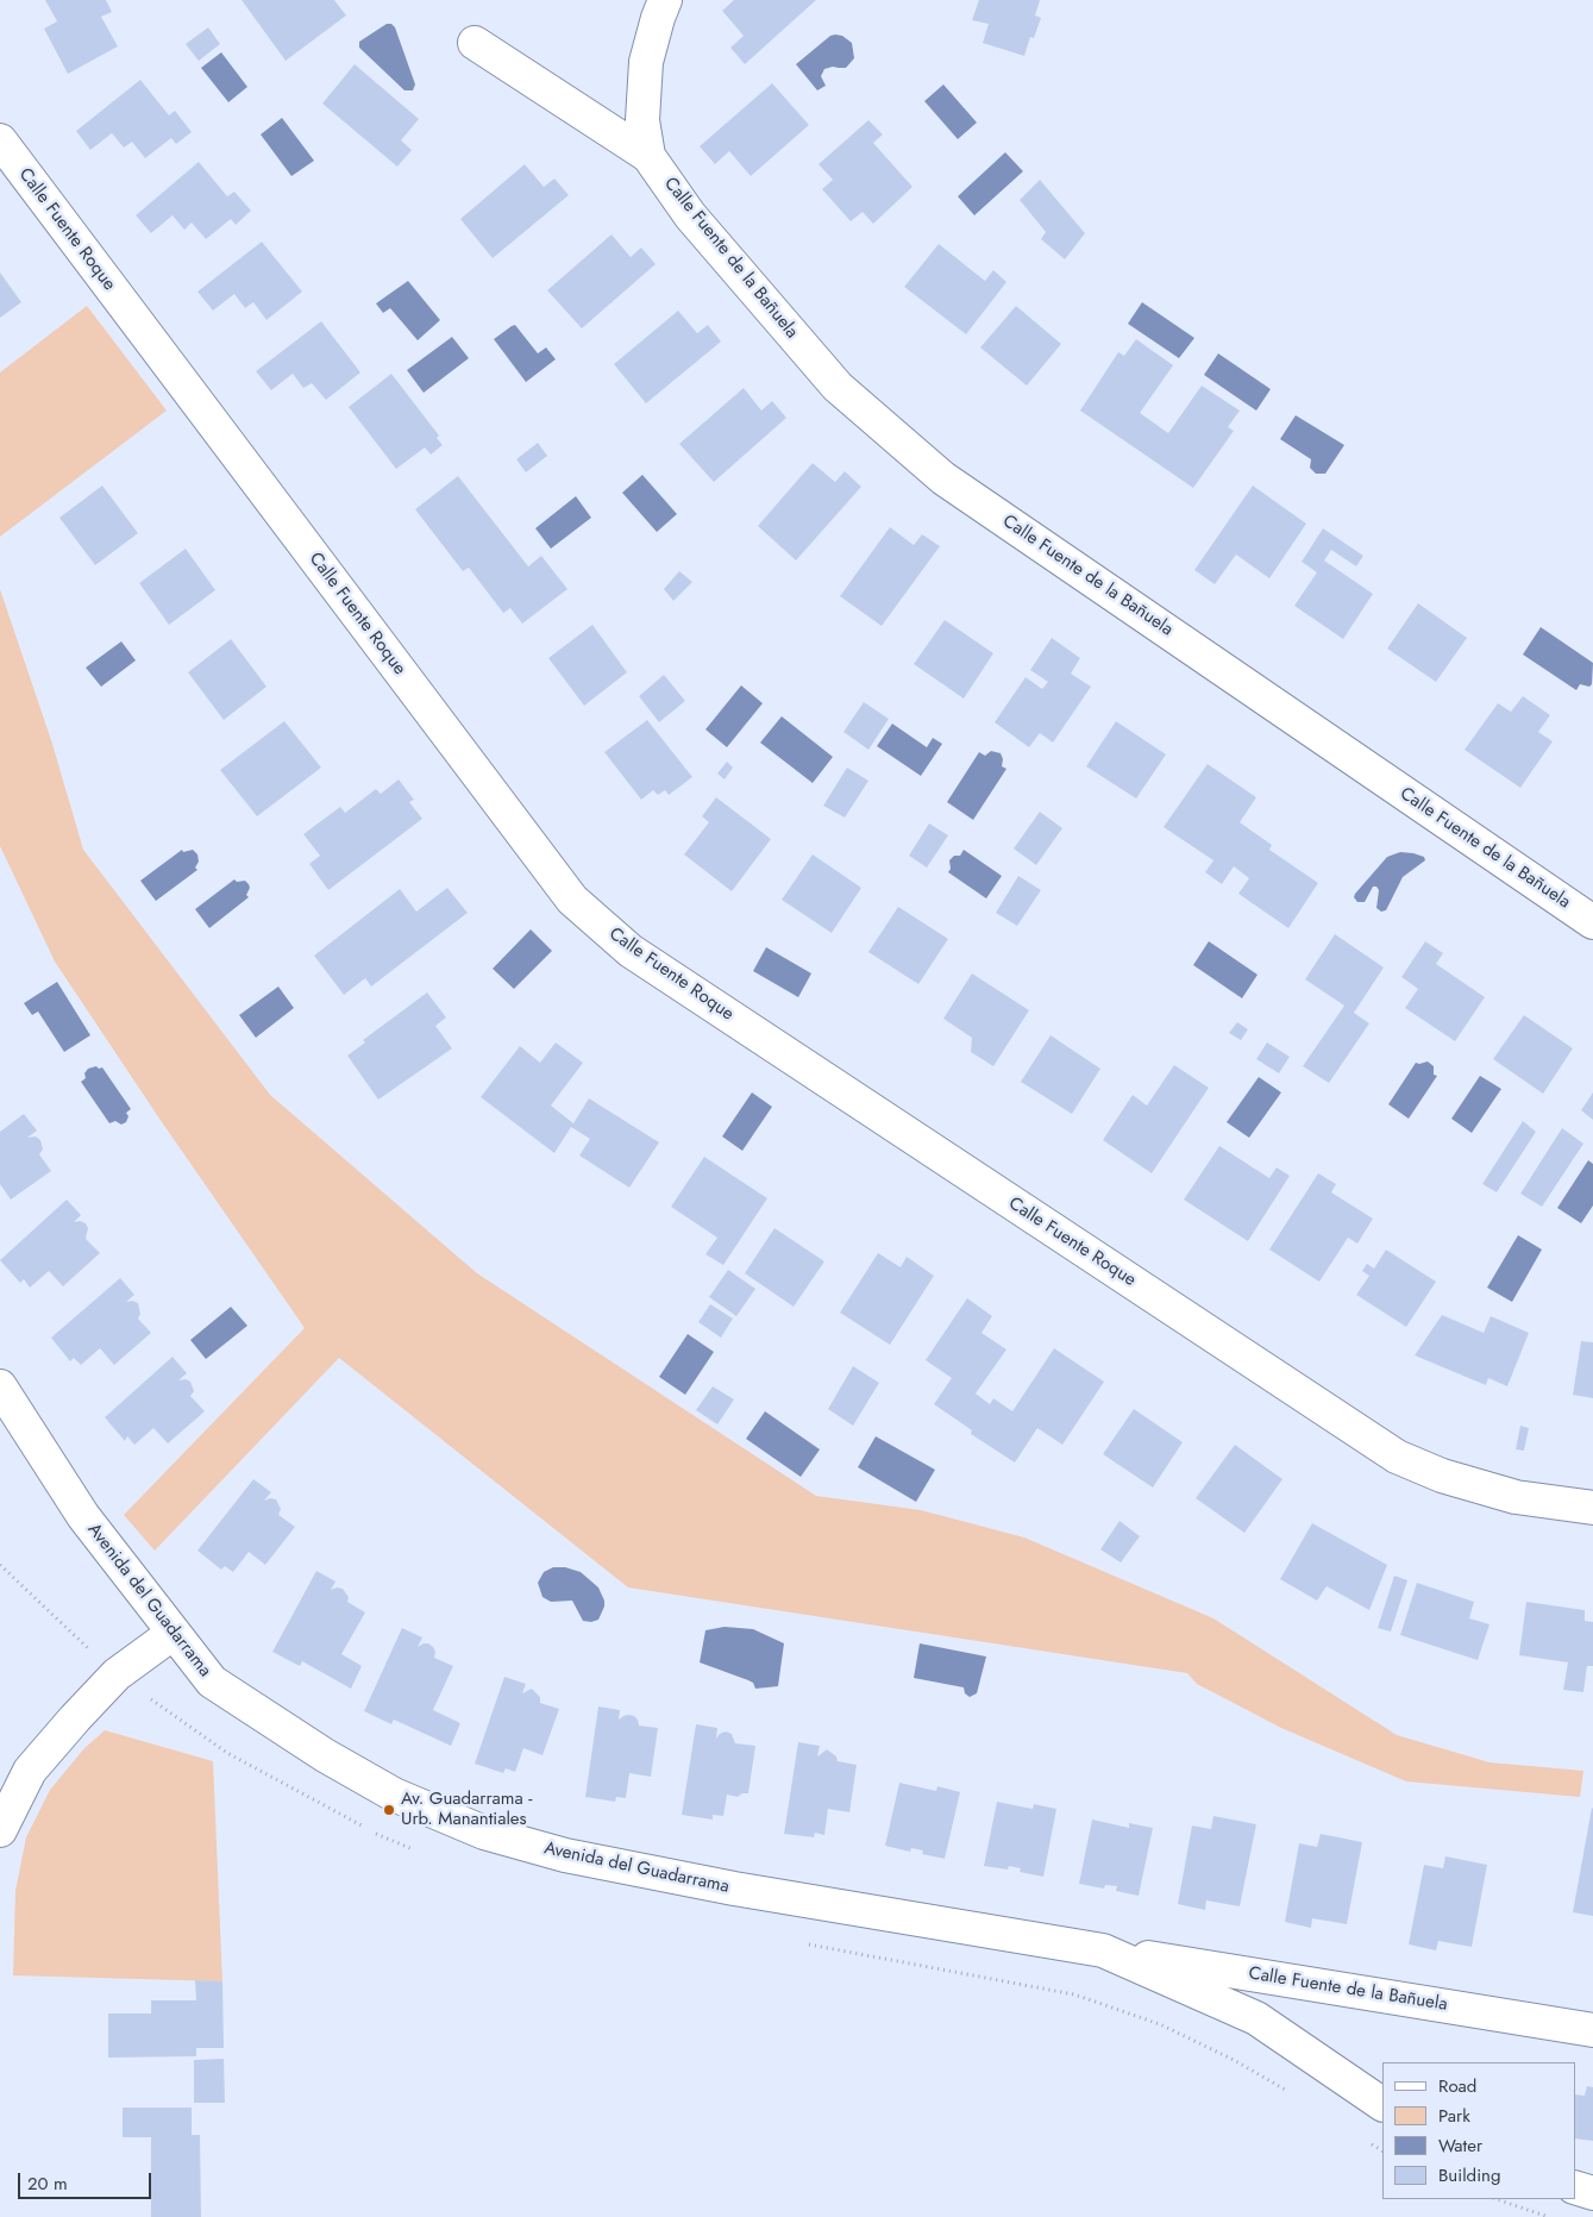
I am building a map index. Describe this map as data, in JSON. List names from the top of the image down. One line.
{"streets":{"street":["Calle Fuente Roque","Calle Fuente de la Bañuela","Avenida del Guadarrama"]},"crossings":[["Calle Fuente de la Bañuela","Avenida del Guadarrama"]],"places":["Av. Guadarrama - Urb. Manantiales"],"legend":["Road","Park","Water","Building"],"scale_bar":"20 m"}
